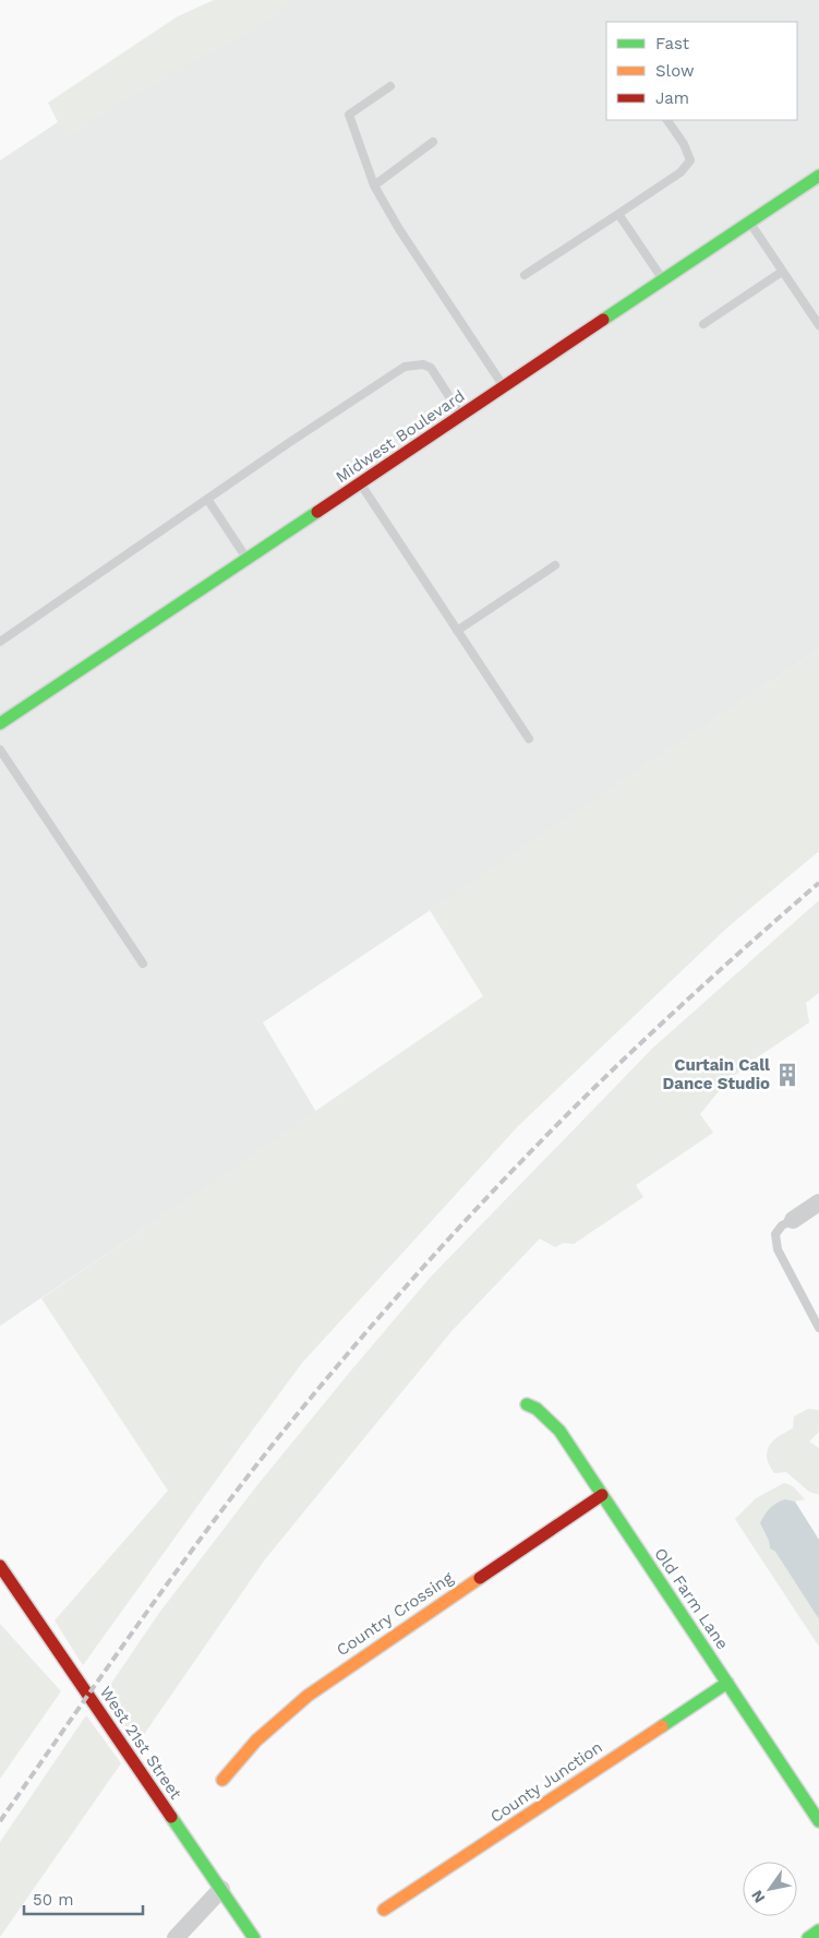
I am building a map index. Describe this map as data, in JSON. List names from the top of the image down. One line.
{"streets":{"street":["Midwest Boulevard","Old Farm Lane","Country Crossing","West 21st Street","County Junction"]},"crossings":[["Old Farm Lane","Country Crossing"],["Old Farm Lane","County Junction"]],"places":{"building":["Curtain Call Dance Studio"]},"legend":["Fast","Slow","Jam"],"scale_bar":"50 m","north":"bottom left"}
